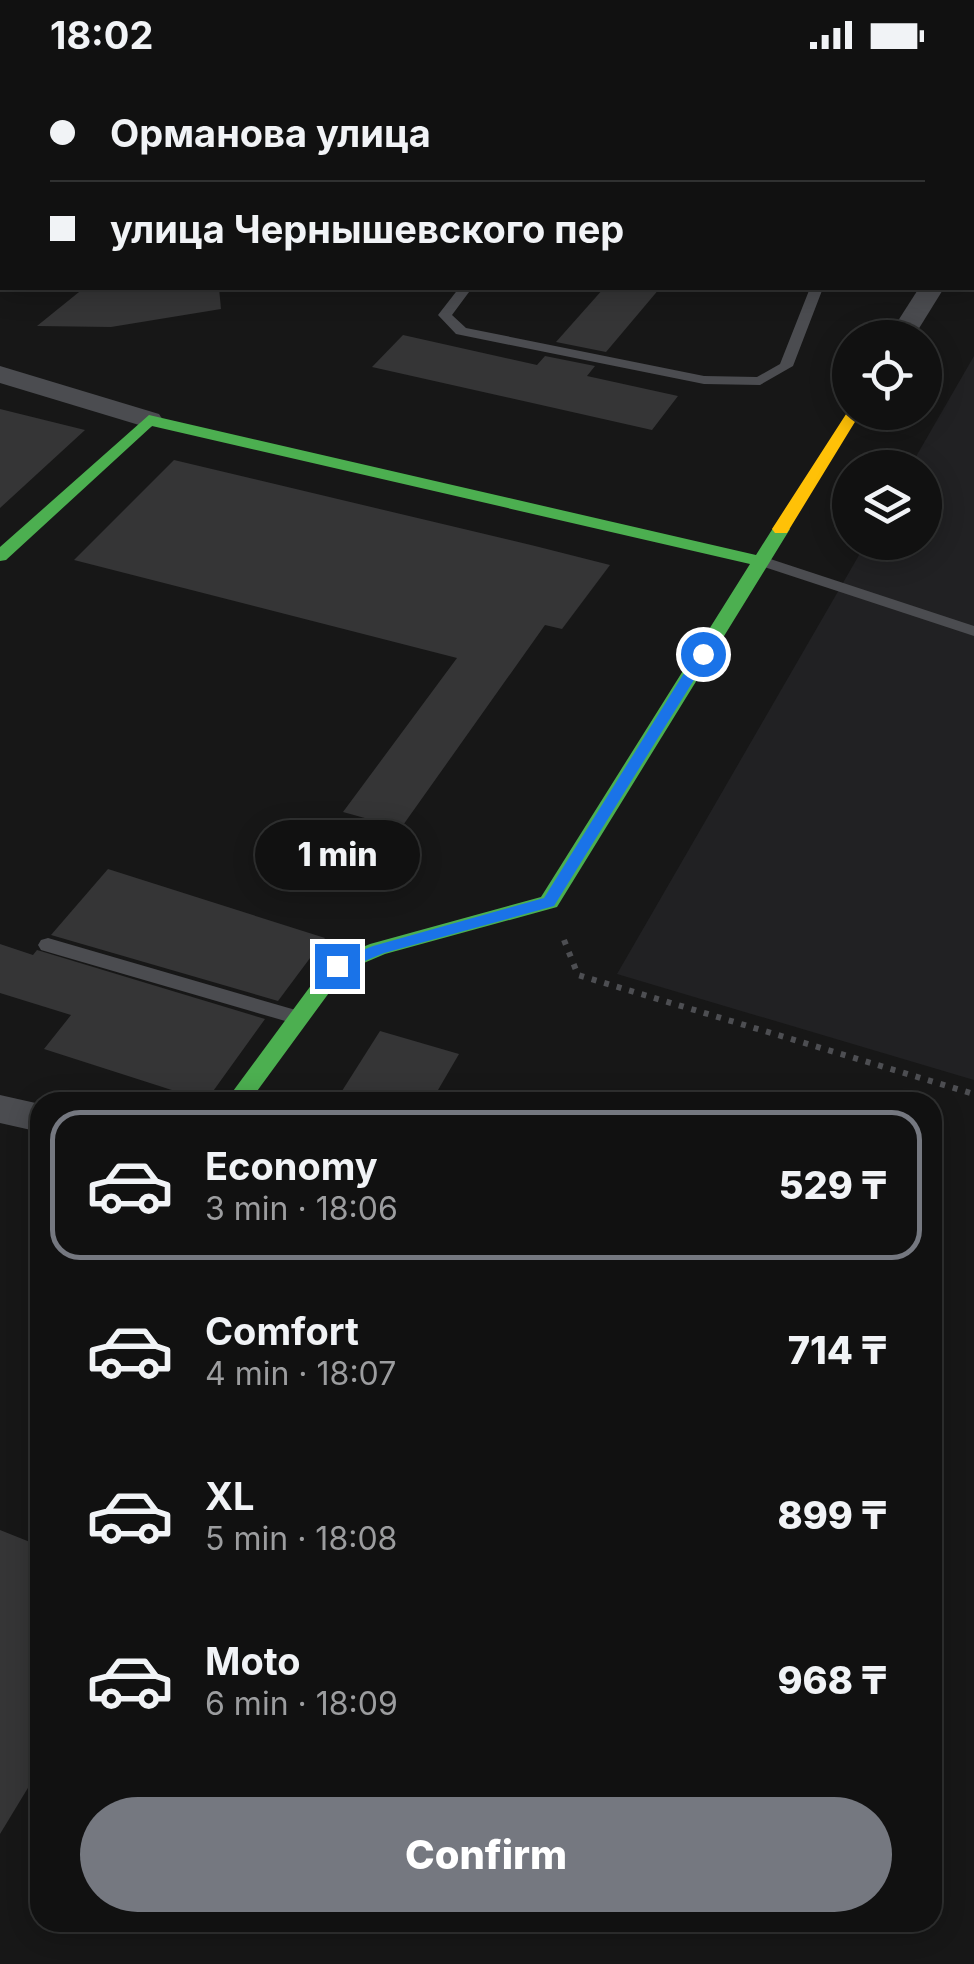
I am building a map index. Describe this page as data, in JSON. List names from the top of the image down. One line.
{"page":{"status":"18:02","banner":["Орманова улица","улица Чернышевского пер"],"bubble":"1 min","list":[{"name":"Economy","note":"3 min · 18:06","value":"529 ₸"},{"name":"Comfort","note":"4 min · 18:07","value":"714 ₸"},{"name":"XL","note":"5 min · 18:08","value":"899 ₸"},{"name":"Moto","note":"6 min · 18:09","value":"968 ₸"}],"buttons":"Confirm"}}
